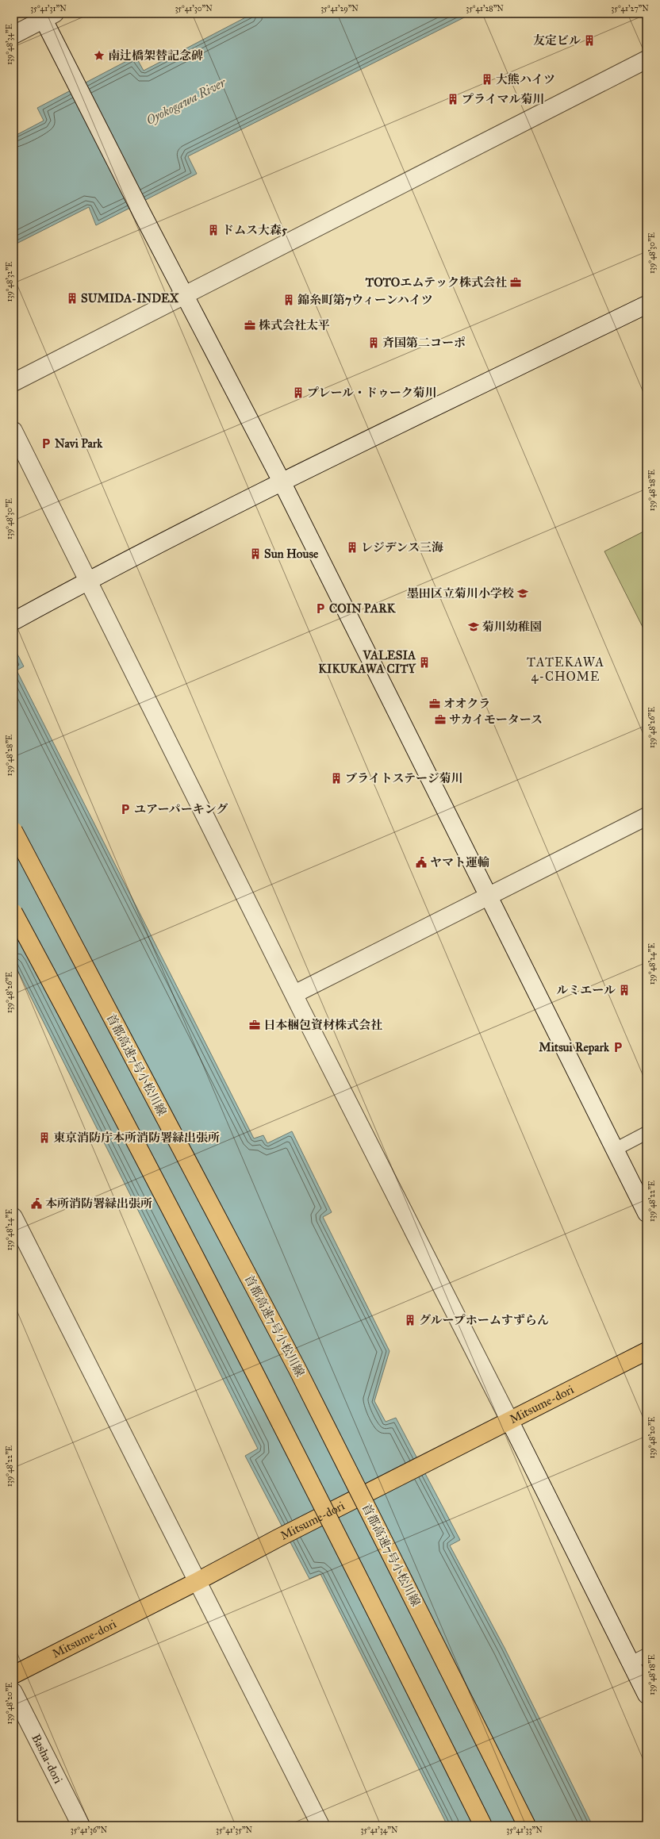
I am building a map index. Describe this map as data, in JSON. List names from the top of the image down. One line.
{"streets":{"main road":["首都高速7号小松川線","Mitsume-dori"],"street":["Basha-dori"]},"districts":["TATEKAWA 4-CHOME"],"water":["Oyokogawa River"],"places":{"building":["友定ビル","大熊ハイツ","プライマル菊川","ドムス大森5","SUMIDA-INDEX","錦糸町第7ウィーンハイツ","斉国第二コーポ","プレール・ドゥーク菊川","レジデンス三海","Sun House","VALESIA KIKUKAWA CITY","ブライトステージ菊川","ルミエール","東京消防庁本所消防署緑出張所","グループホームすずらん"],"place":["南辻橋架替記念碑"],"office":["TOTOエムテック株式会社","株式会社太平","オオクラ","サカイモータース","日本梱包資材株式会社"],"parking":["Navi Park","COIN PARK","ユアーパーキング","Mitsui Repark"],"school or university":["墨田区立菊川小学校","菊川幼稚園"],"public building":["ヤマト運輸","本所消防署緑出張所"]},"coordinates":["35°41'31\"N","35°41'30\"N","35°41'29\"N","35°41'28\"N","35°41'27\"N","139°48'34\"E","139°48'30\"E","139°48'32\"E","139°48'28\"E","139°48'26\"E","139°48'24\"E","139°48'22\"E","139°48'20\"E","139°48'18\"E","35°41'36\"N","35°41'35\"N","35°41'34\"N","35°41'33\"N"]}
